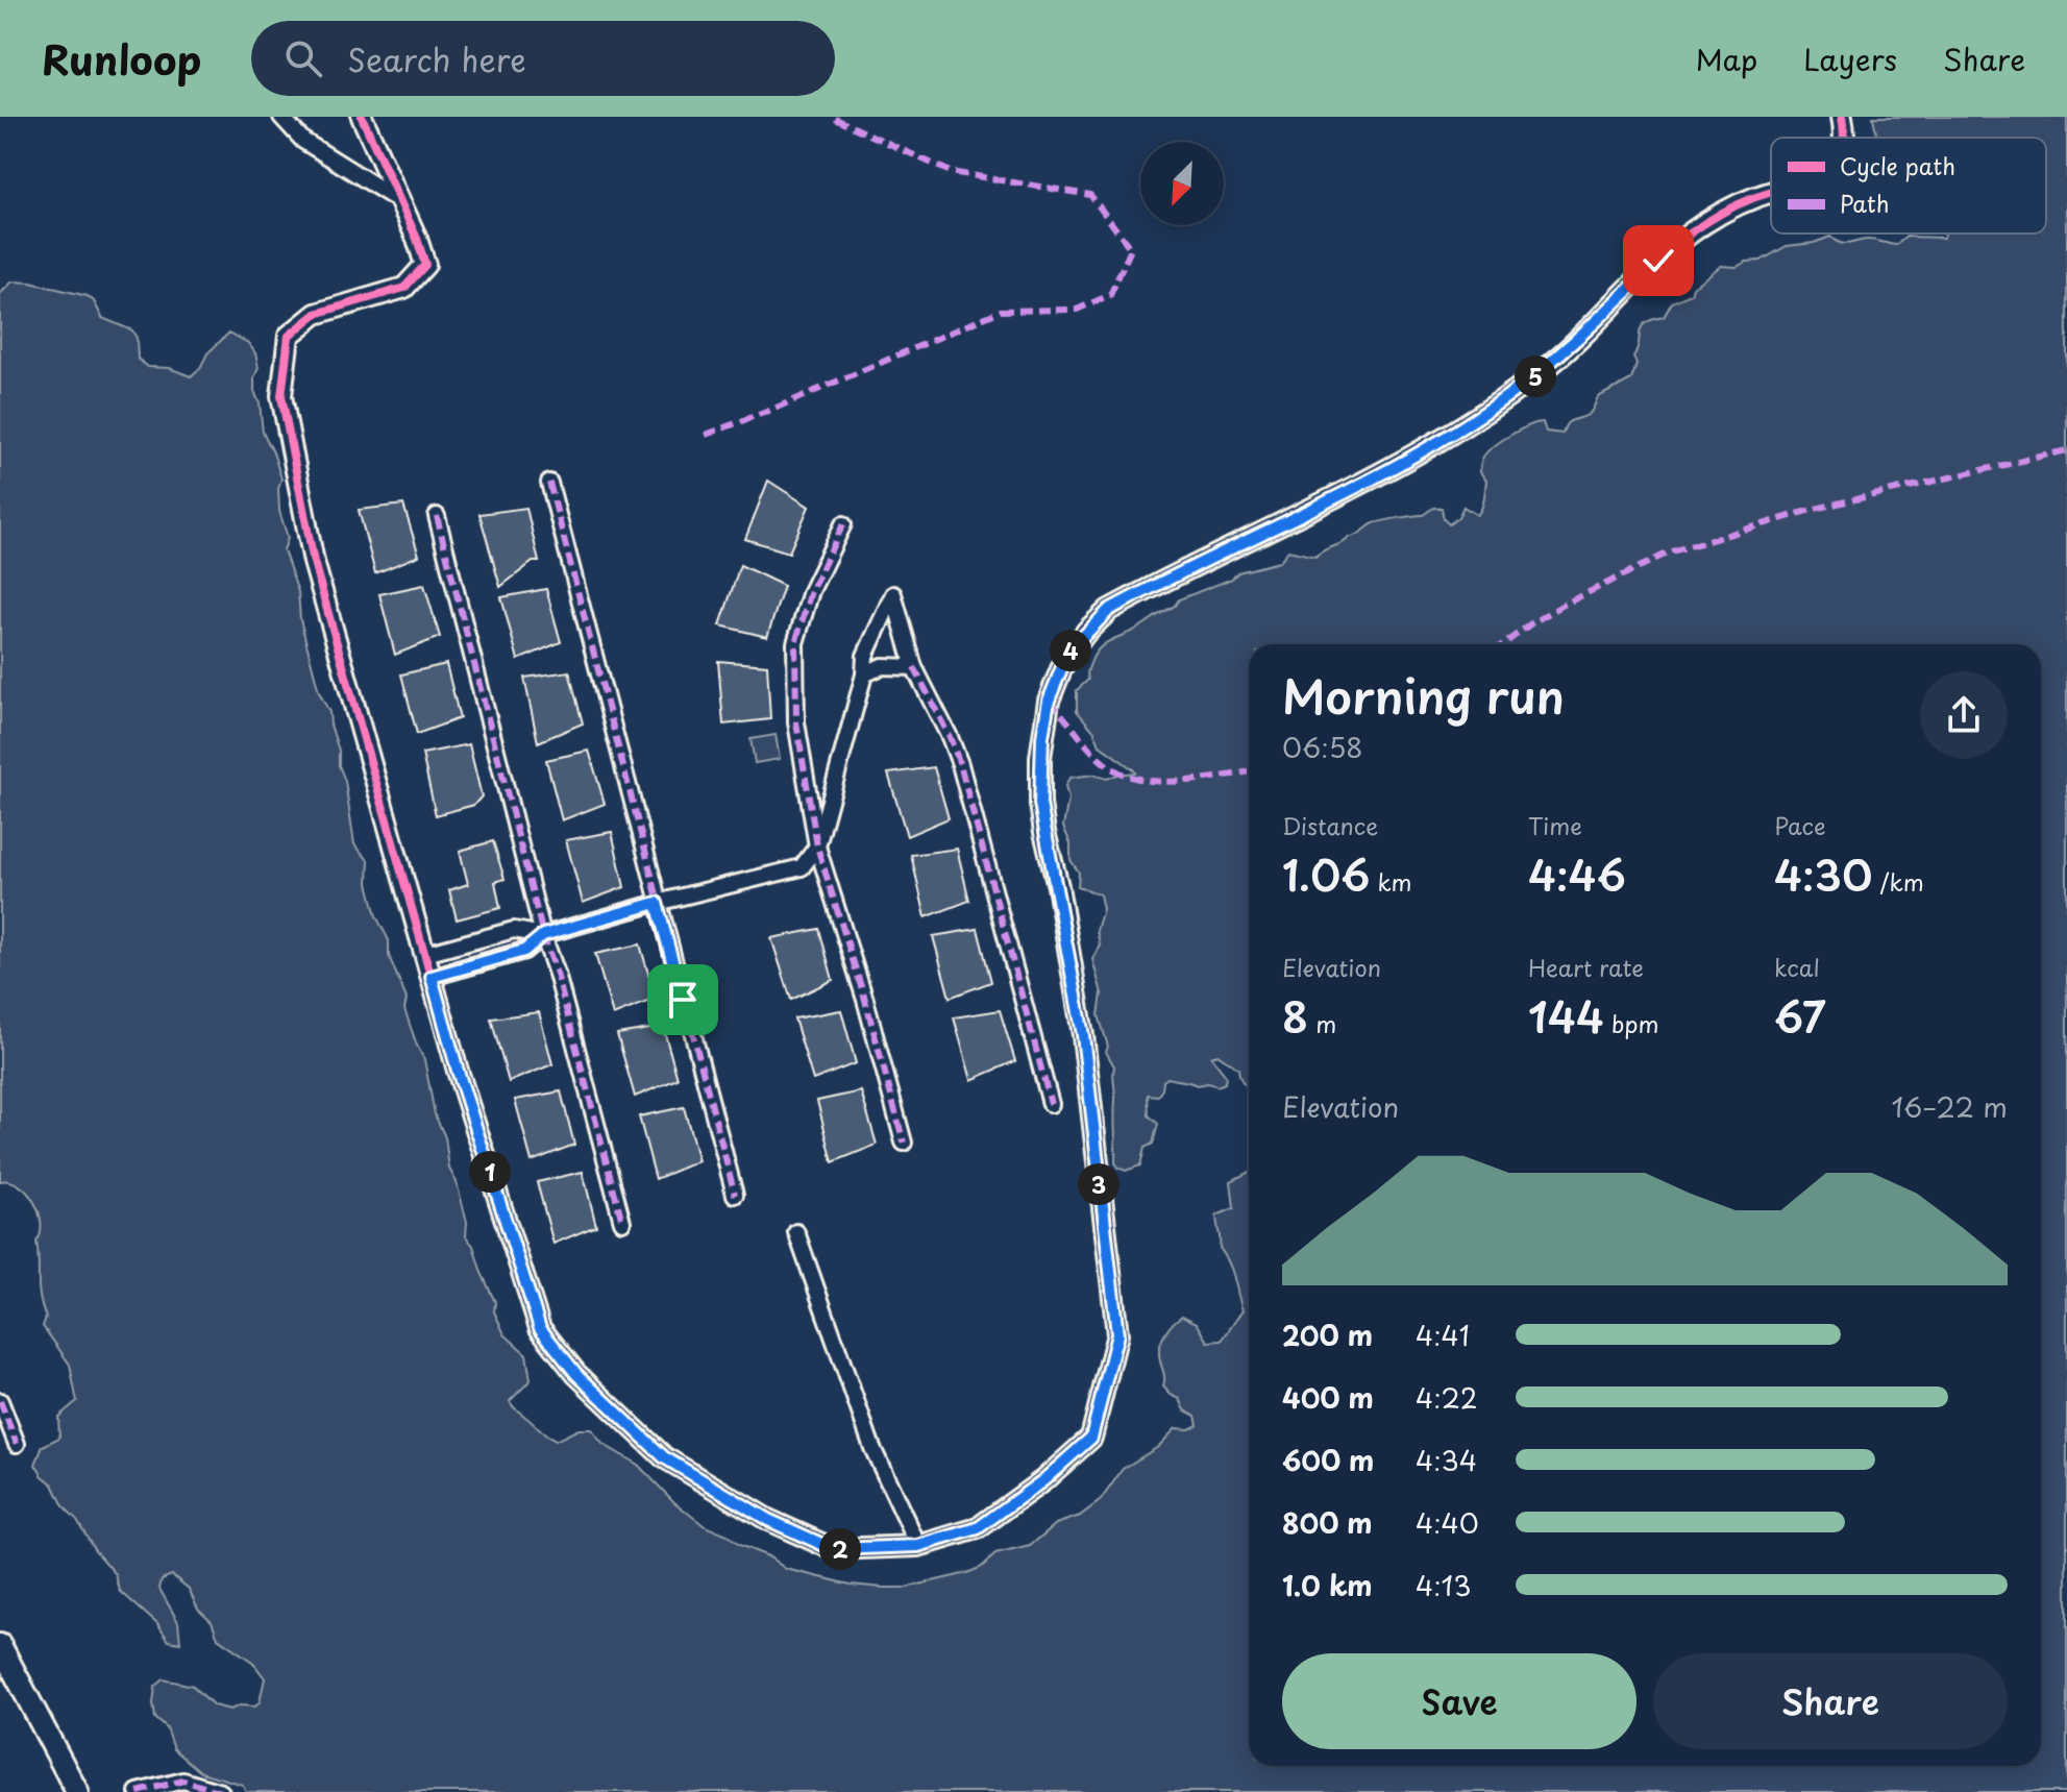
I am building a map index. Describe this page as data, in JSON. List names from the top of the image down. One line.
{"legend":["Cycle path","Path"],"north":"bottom left","page":{"header":"Runloop","search":"Search here","nav":["Map","Layers","Share"],"pins":["5","4","1","3","2"],"heading":["Morning run","06:58"],"stats":[["Distance","1.06 km"],["Time","4:46"],["Pace","4:30 /km"],["Elevation","8 m"],["Heart rate","144 bpm"],["kcal","67"]],"chart":["Elevation","16–22 m"],"list":[{"name":"200 m","note":"4:41"},{"name":"400 m","note":"4:22"},{"name":"600 m","note":"4:34"},{"name":"800 m","note":"4:40"},{"name":"1.0 km","note":"4:13"}],"buttons":["Save","Share"]}}
